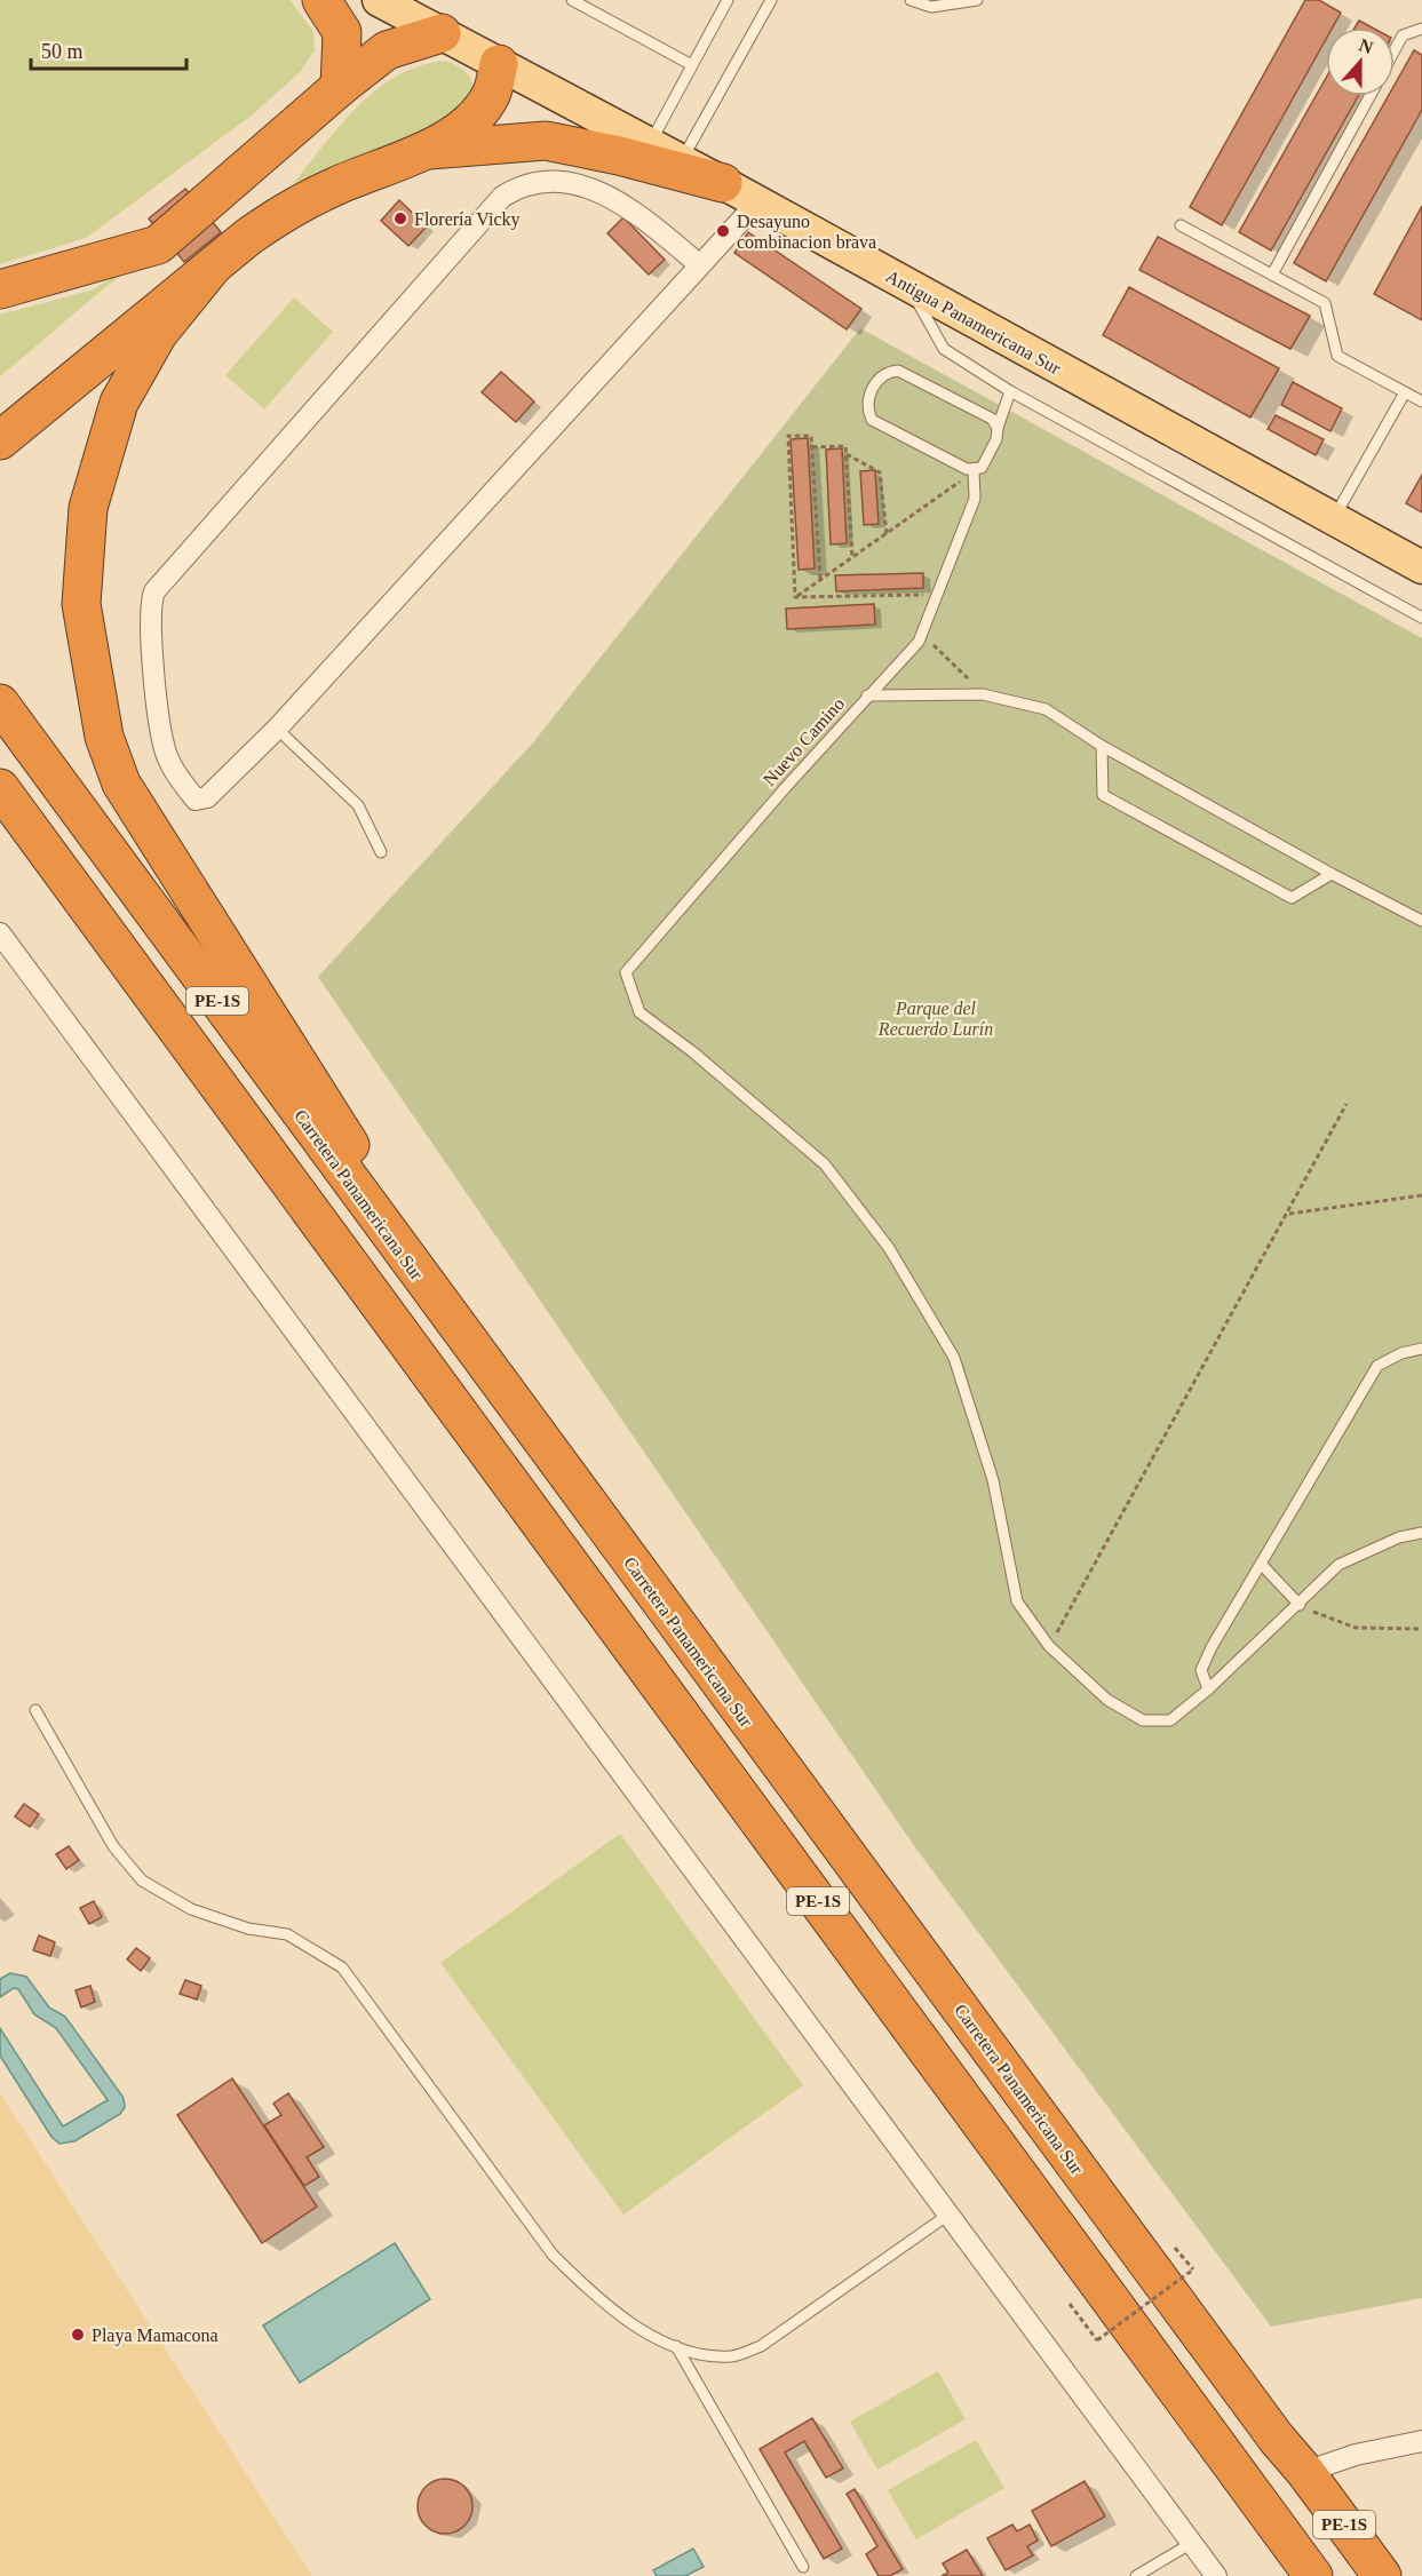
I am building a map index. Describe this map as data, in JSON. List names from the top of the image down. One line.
{"streets":{"highway":["PE-1S","Carretera Panamericana Sur"],"main road":["Antigua Panamericana Sur"],"lane":["Nuevo Camino"]},"parks":["Parque del Recuerdo Lurín"],"places":["Florería Vicky","Desayuno combinacion brava","Playa Mamacona"],"scale_bar":"50 m","north":"top"}
